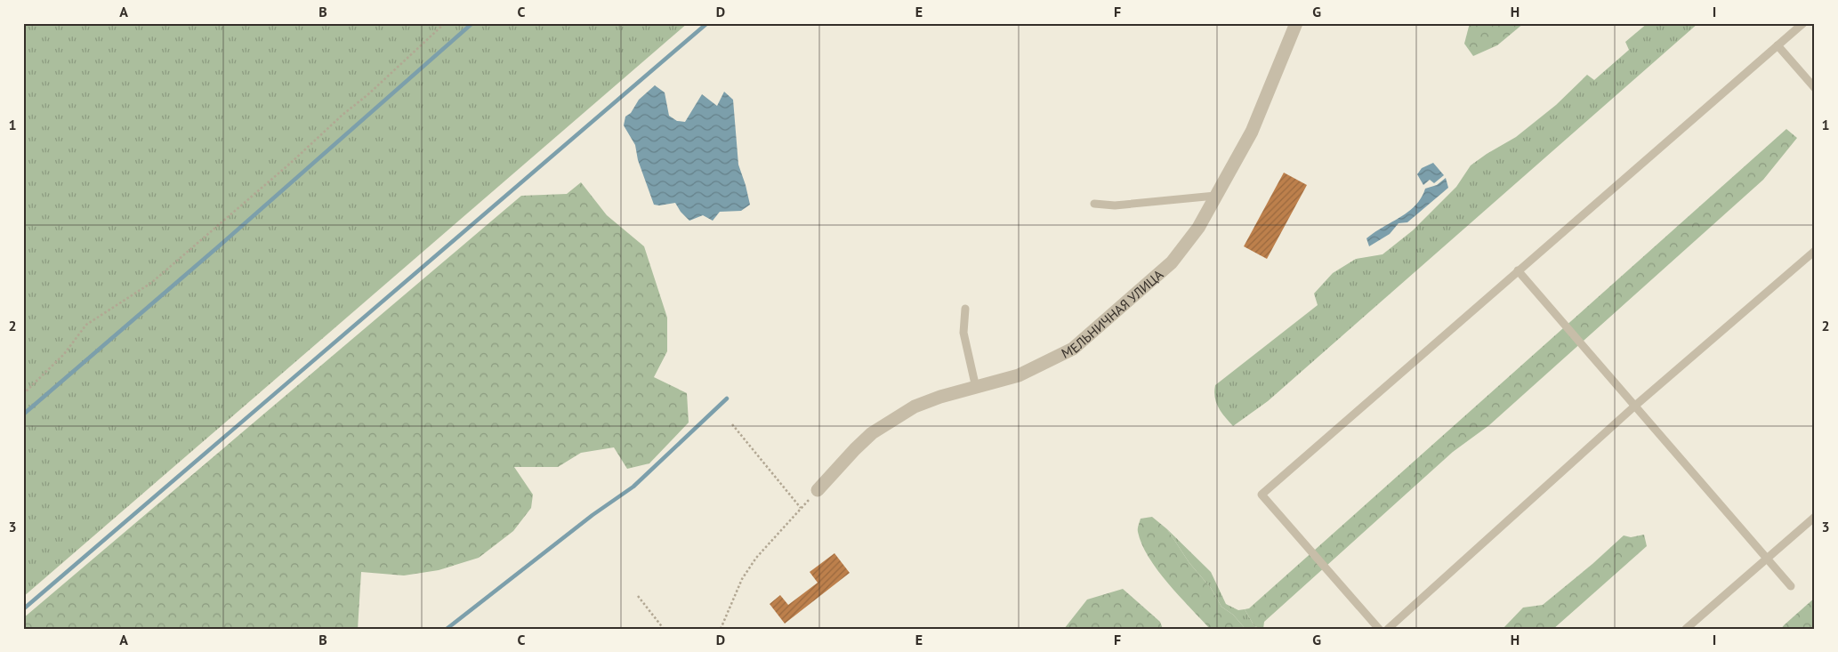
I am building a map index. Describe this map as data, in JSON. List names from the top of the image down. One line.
{"streets":{"street":["МЕЛЬНИЧНАЯ УЛИЦА"]},"grid":{"columns":["A","B","C","D","E","F","G","H","I"],"rows":["1","2","3"]}}
